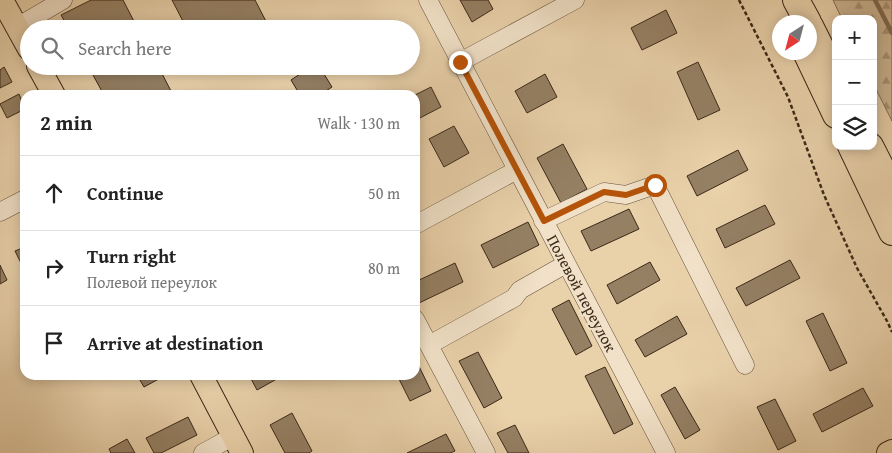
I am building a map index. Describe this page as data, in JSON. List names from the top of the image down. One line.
{"streets":{"street":["Полевой переулок"]},"north":"bottom left","page":{"map_buttons":["+","−"],"search":"Search here","heading":["2 min","Walk · 130 m"],"list":[["Continue","50 m"],["Turn right","Полевой переулок","80 m"],"Arrive at destination"]}}
